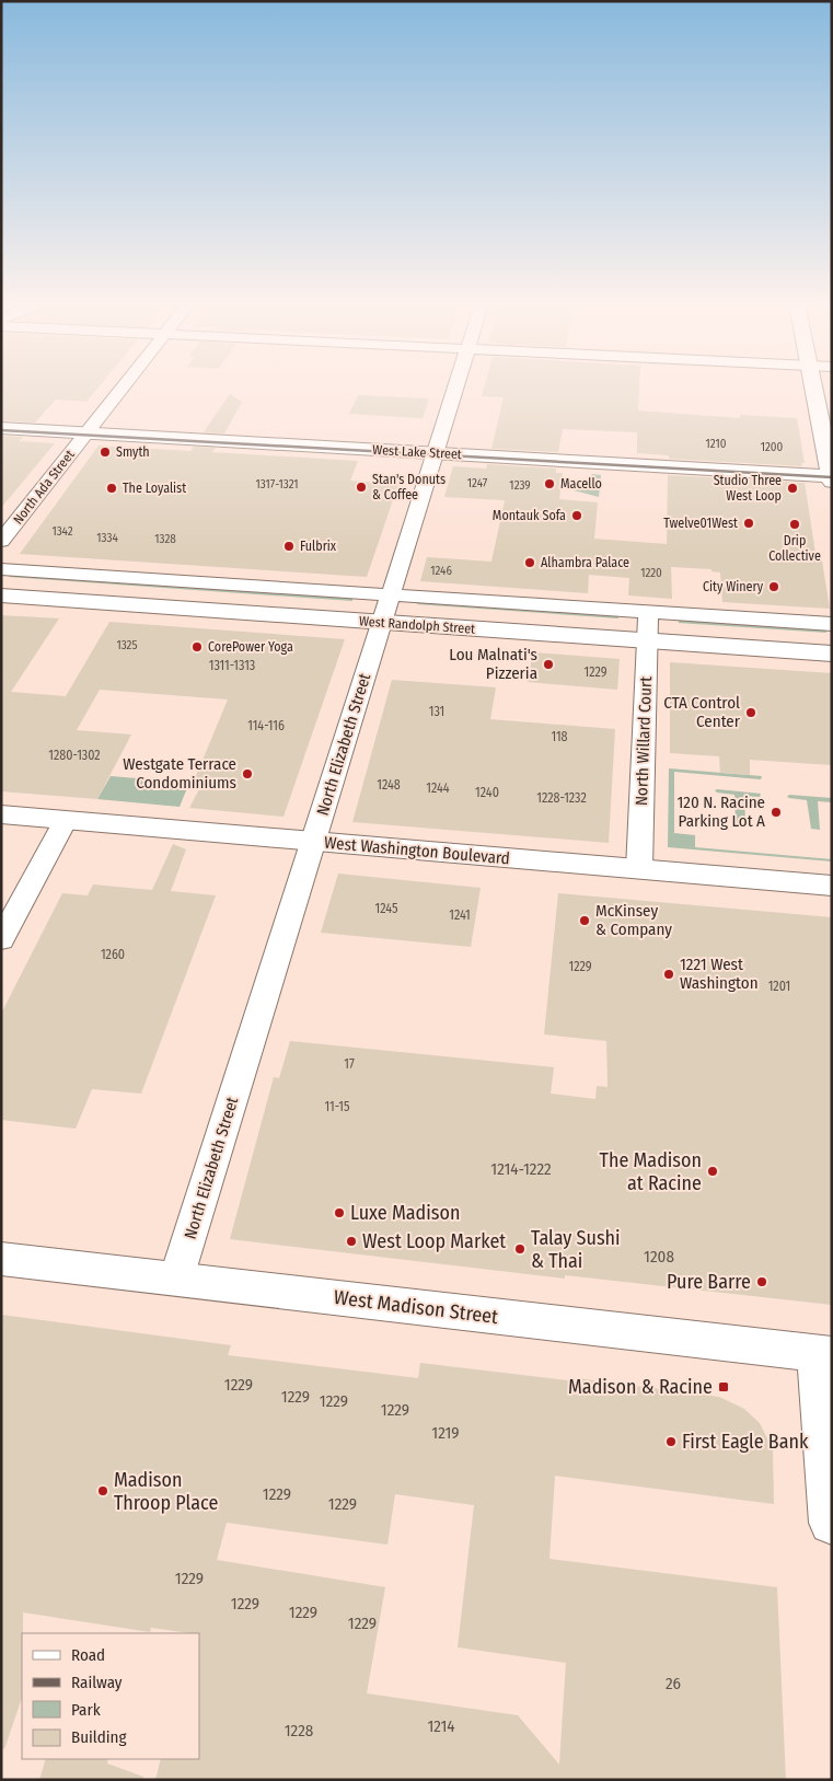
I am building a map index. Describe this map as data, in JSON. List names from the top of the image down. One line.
{"streets":{"street":["West Lake Street","North Ada Street","West Randolph Street","North Willard Court","North Elizabeth Street","West Washington Boulevard","West Madison Street"]},"crossings":[["West Lake Street","North Ada Street"],["West Lake Street","North Elizabeth Street"],["West Randolph Street","North Willard Court"],["West Randolph Street","North Elizabeth Street"],["North Willard Court","West Washington Boulevard"],["North Elizabeth Street","West Washington Boulevard"],["North Elizabeth Street","West Madison Street"]],"places":{"other":["Smyth","Macello","Stan's Donuts & Coffee","The Loyalist","Studio Three West Loop","Montauk Sofa","Twelve01West","Drip Collective","Fulbrix","Alhambra Palace","City Winery","CorePower Yoga","Lou Malnati's Pizzeria","CTA Control Center","Westgate Terrace Condominiums","120 N. Racine Parking Lot A","McKinsey & Company","1221 West Washington","The Madison at Racine","Luxe Madison","West Loop Market","Talay Sushi & Thai","Pure Barre","First Eagle Bank","Madison Throop Place"],"transit":["Madison & Racine"]},"house_numbers":["1210","1200","1247","1317-1321","1239","1342","1334","1328","1246","1220","1325","1311-1313","1229","131","114-116","118","1280-1302","1248","1244","1240","1228-1232","1245","1241","1260","1229","1201","17","11-15","1214-1222","1208","1229","1229","1229","1229","1219","1229","1229","1229","1229","1229","1229","26","1214","1228"],"legend":["Road","Railway","Park","Building"]}
